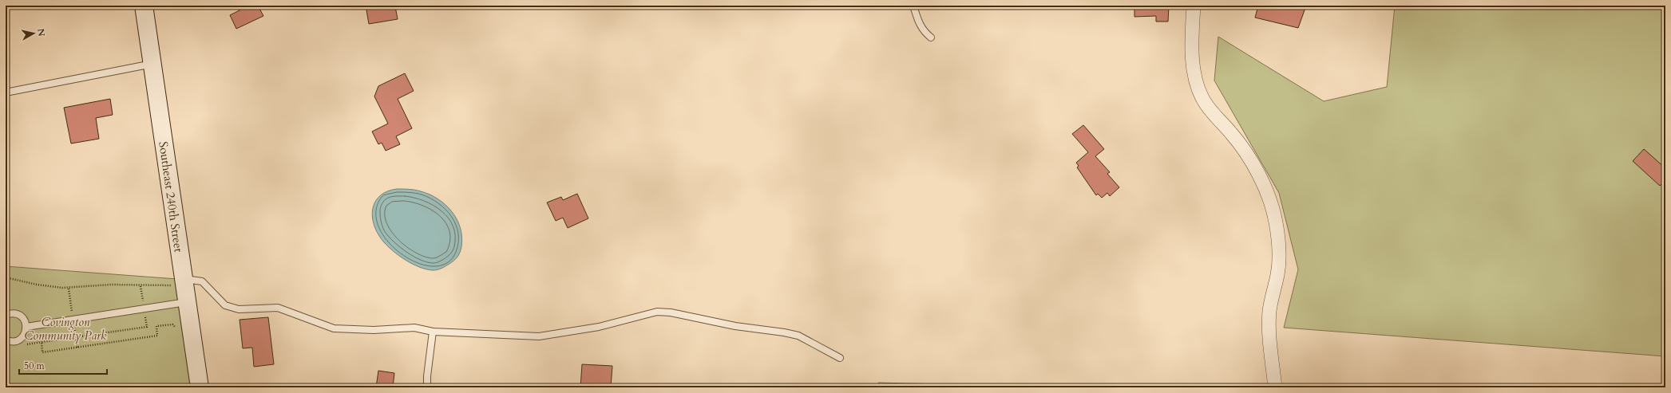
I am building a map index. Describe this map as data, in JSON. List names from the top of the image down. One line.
{"streets":{"main road":["Southeast 240th Street"]},"parks":["Covington Community Park"],"scale_bar":"50 m","north":"right"}
